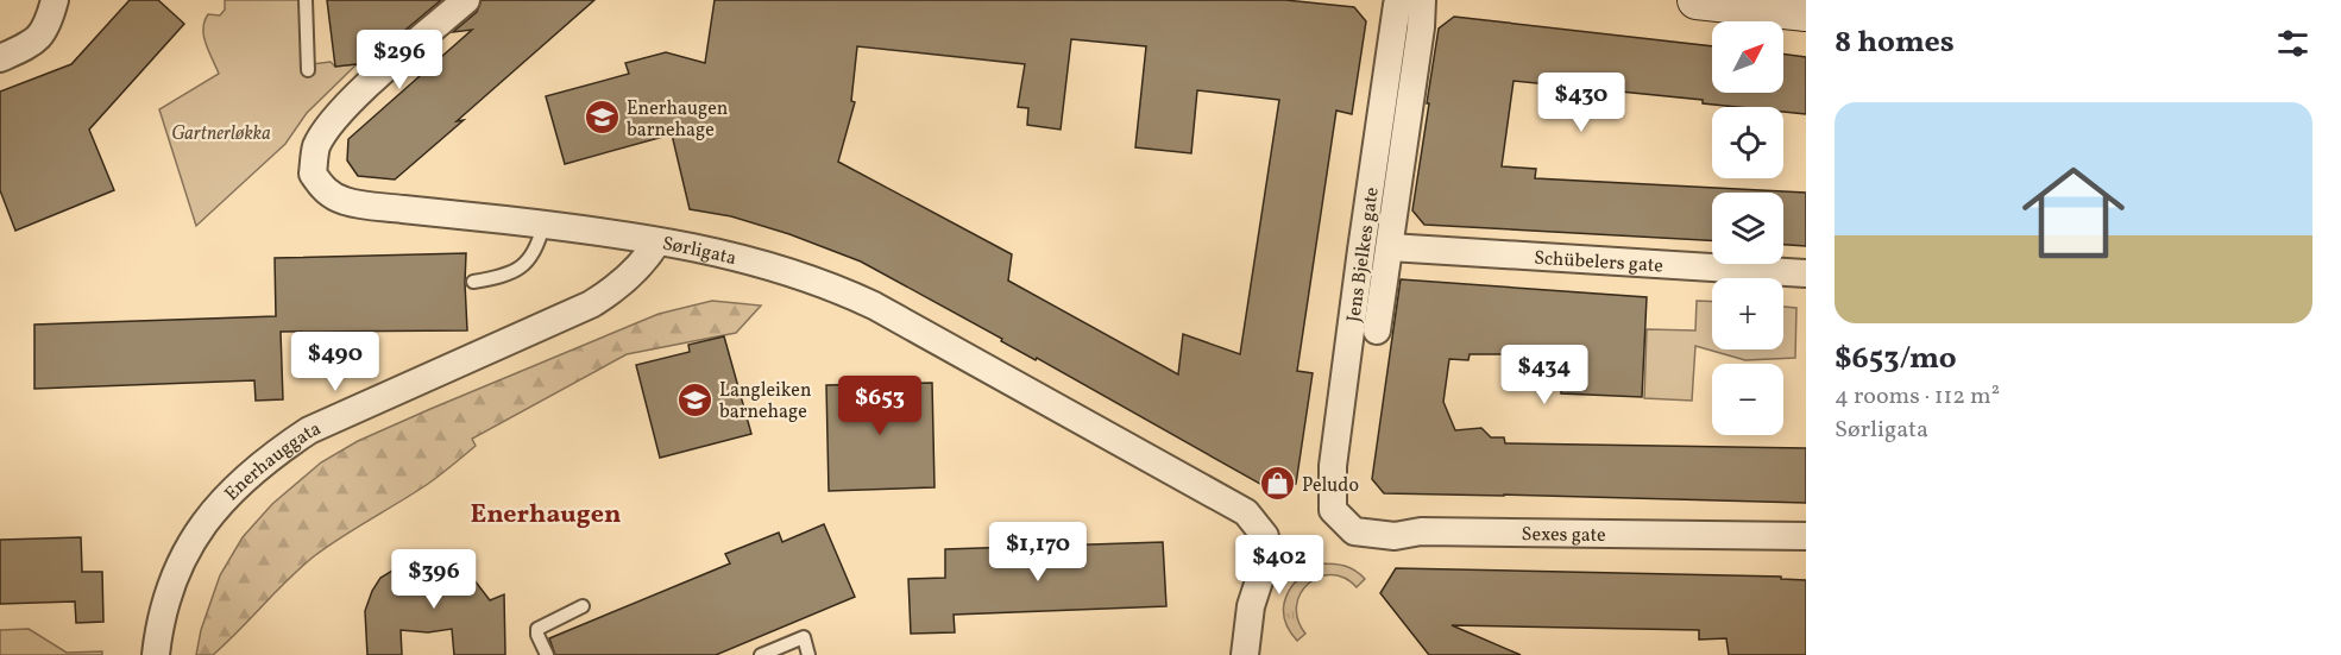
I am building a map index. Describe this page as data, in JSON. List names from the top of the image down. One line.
{"streets":{"street":["Sørligata","Jens Bjelkes gate","Schübelers gate","Enerhauggata","Sexes gate"]},"crossings":[["Sørligata","Enerhauggata"],["Jens Bjelkes gate","Sexes gate"]],"districts":["Enerhaugen"],"parks":["Gartnerløkka"],"places":{"school or university":["Enerhaugen barnehage","Langleiken barnehage"],"shop":["Peludo"]},"north":"top right","page":{"heading":"8 homes","map_buttons":["+","−"],"price":["$296","$430","$490","$434","$653","$1,170","$402","$396"],"list":[{"name":"$653/mo","note":"4 rooms · 112 m² · Sørligata"}]}}
